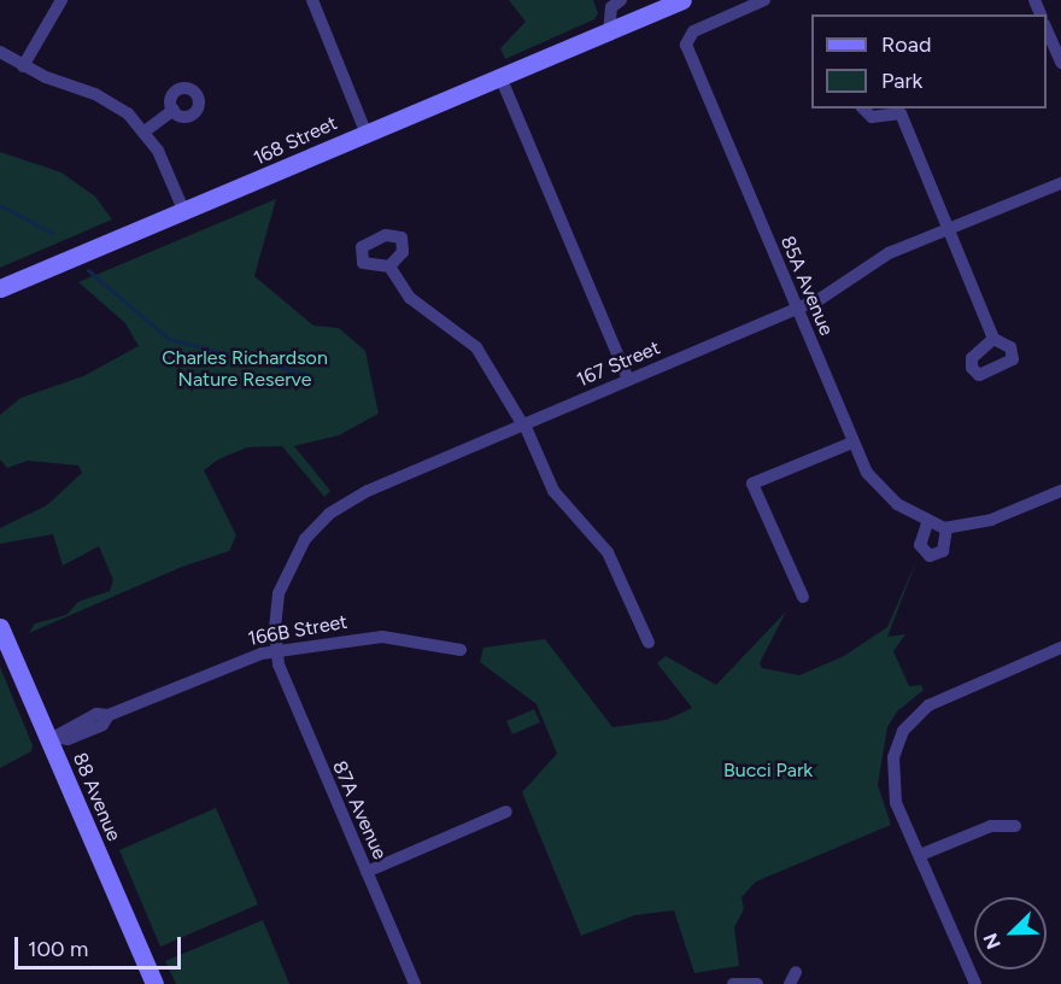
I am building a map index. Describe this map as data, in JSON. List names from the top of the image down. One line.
{"streets":{"main road":["168 Street","88 Avenue"],"street":["85A Avenue","167 Street","166B Street","87A Avenue"]},"crossings":[["85A Avenue","167 Street"],["167 Street","166B Street"],["167 Street","87A Avenue"],["166B Street","88 Avenue"],["166B Street","87A Avenue"]],"parks":["Charles Richardson Nature Reserve","Bucci Park"],"legend":["Road","Park"],"scale_bar":"100 m","north":"bottom left"}
